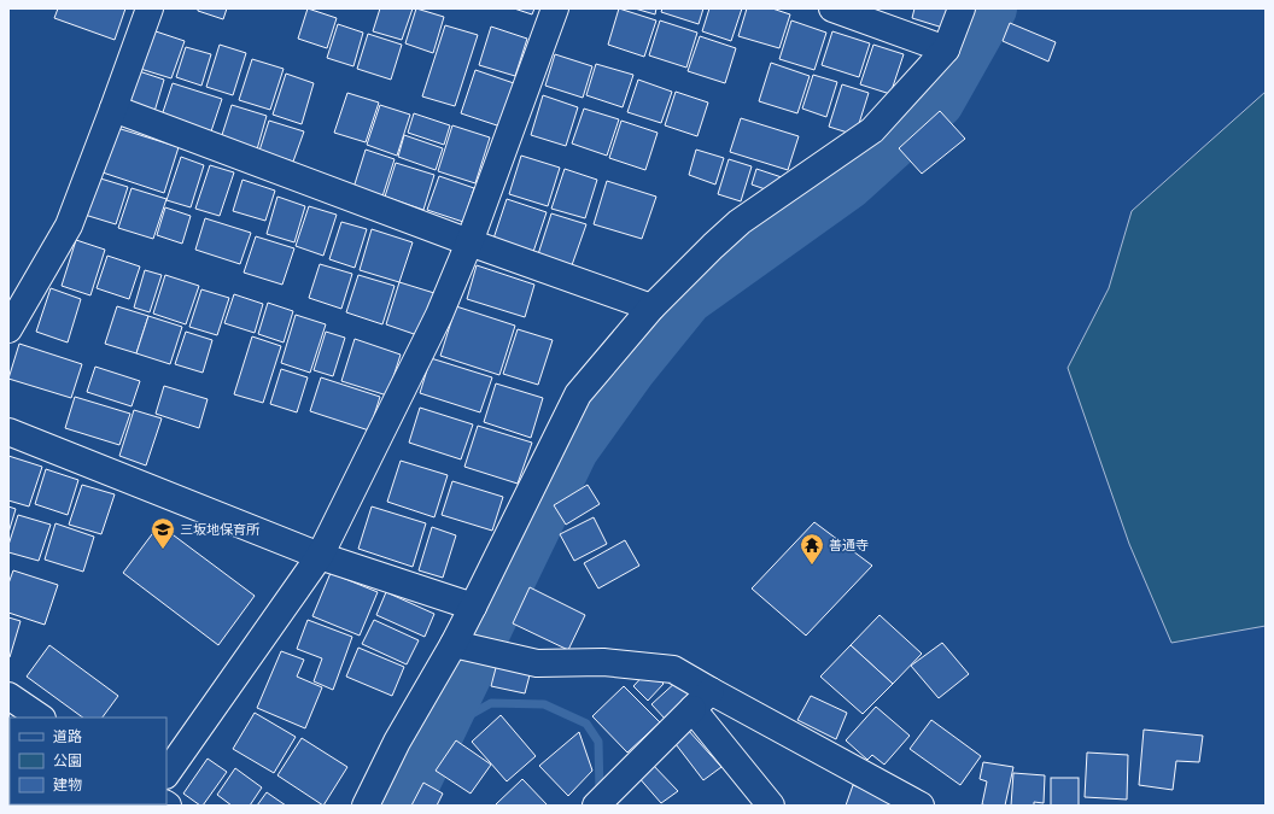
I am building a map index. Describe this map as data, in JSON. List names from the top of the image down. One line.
{"places":{"school or university":["三坂地保育所"],"temple":["善通寺"]},"legend":["道路","公園","建物"]}
